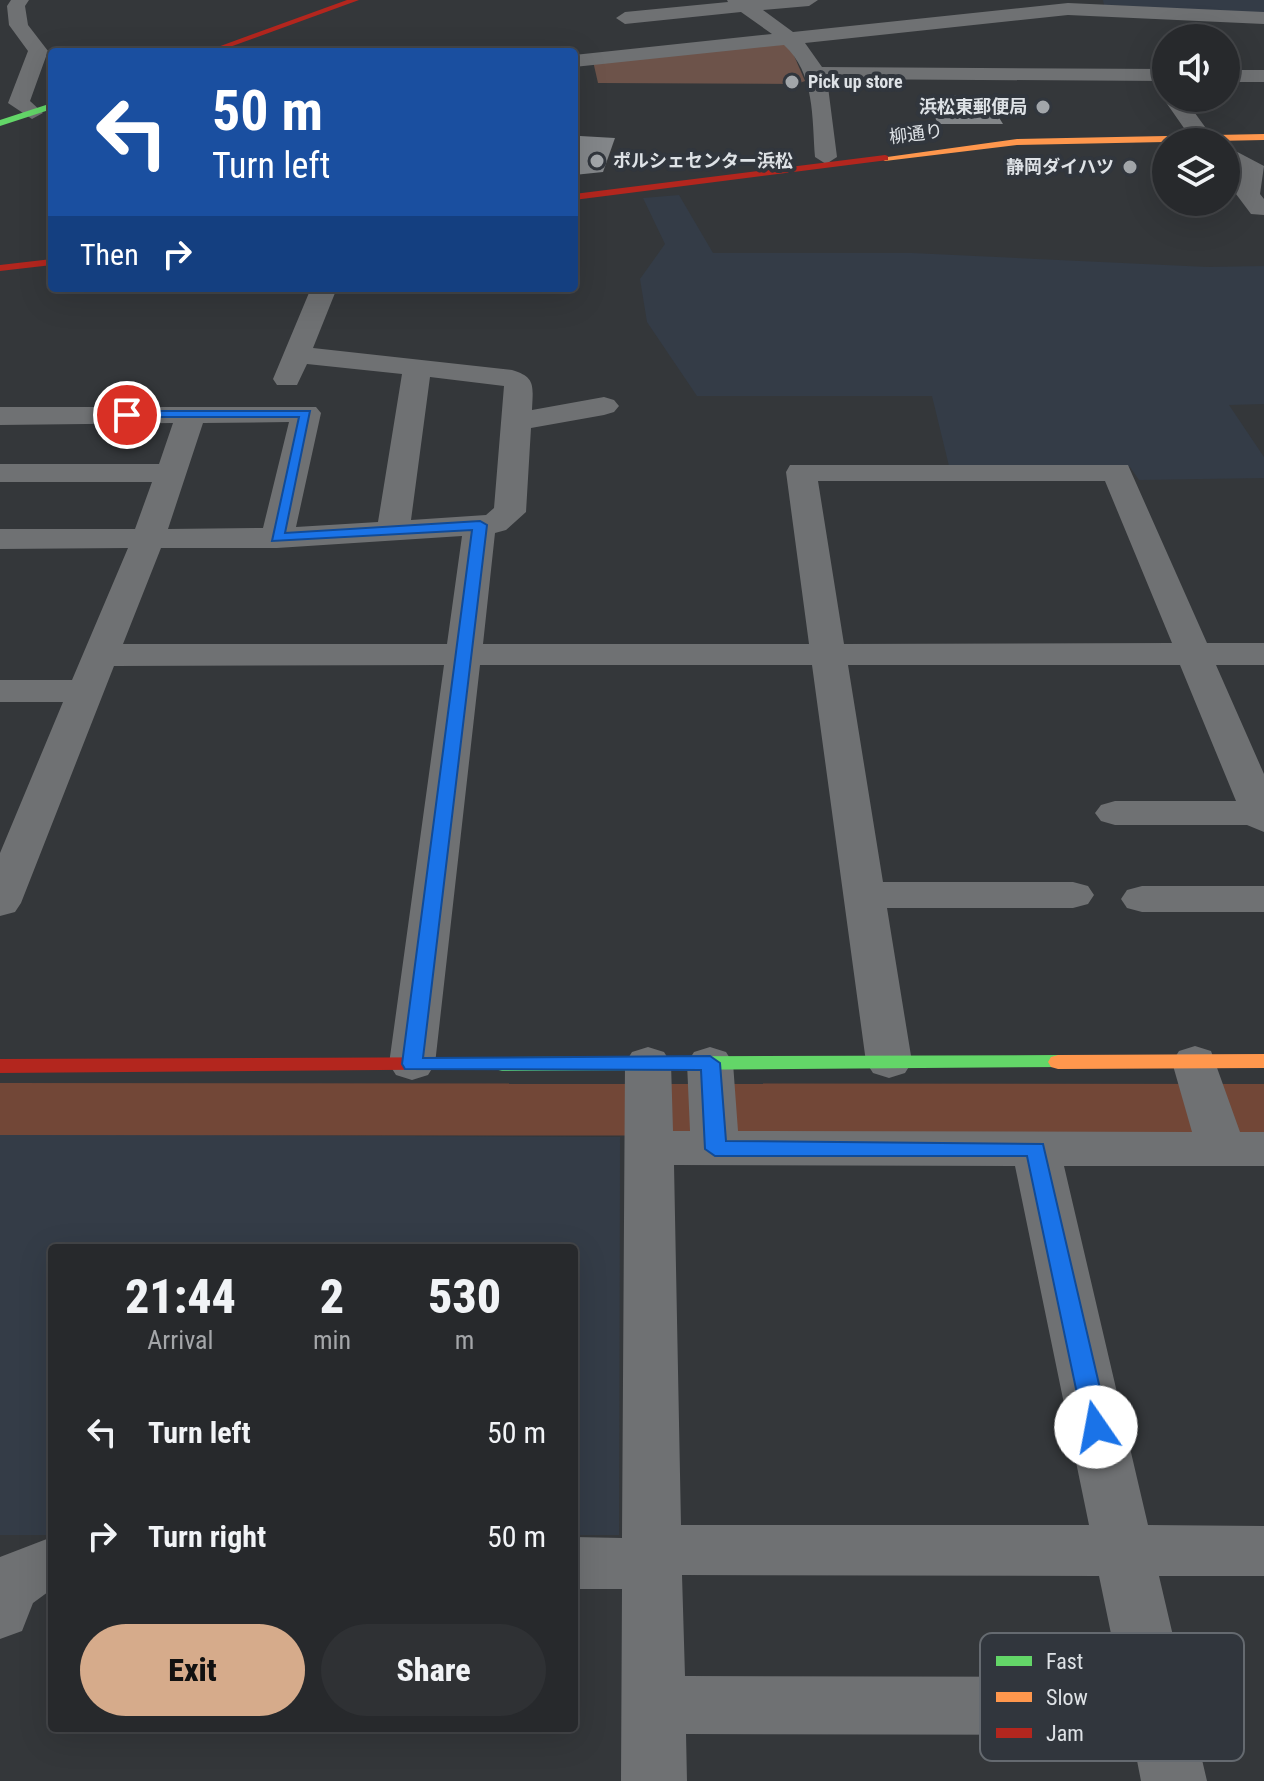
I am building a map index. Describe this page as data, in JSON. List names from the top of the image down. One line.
{"streets":{"main road":["柳通り"]},"places":["Pick up store","浜松東郵便局","ポルシェセンター浜松","静岡ダイハツ"],"legend":["Fast","Slow","Jam"],"page":{"turn":["50 m","Turn left"],"then":"Then","eta":["21:44","Arrival","2","min","530","m"],"list":[{"name":"Turn left","value":"50 m"},{"name":"Turn right","value":"50 m"}],"buttons":["Exit","Share"]}}
